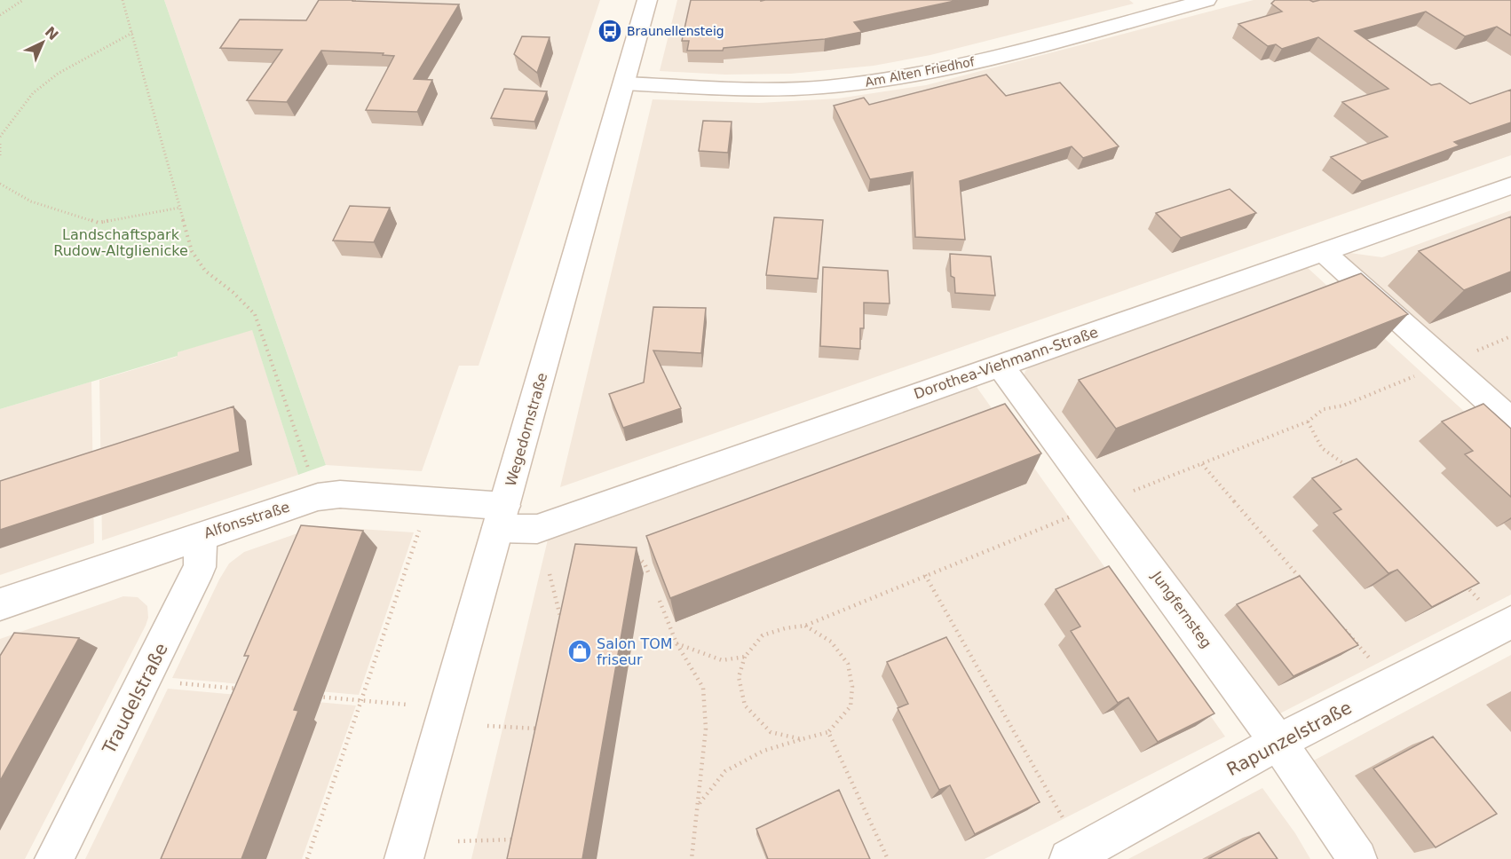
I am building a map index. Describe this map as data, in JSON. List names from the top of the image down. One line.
{"streets":{"street":["Am Alten Friedhof","Dorothea-Viehmann-Straße","Wegedornstraße","Alfonsstraße","Jungfernsteg","Traudelstraße","Rapunzelstraße"]},"crossings":[["Am Alten Friedhof","Wegedornstraße"],["Dorothea-Viehmann-Straße","Wegedornstraße"],["Dorothea-Viehmann-Straße","Alfonsstraße"],["Dorothea-Viehmann-Straße","Jungfernsteg"],["Wegedornstraße","Alfonsstraße"],["Alfonsstraße","Traudelstraße"],["Jungfernsteg","Rapunzelstraße"]],"parks":["Landschaftspark Rudow-Altglienicke"],"places":{"bus stop":["Braunellensteig"],"shop":["Salon TOM friseur"]},"north":"top right"}
